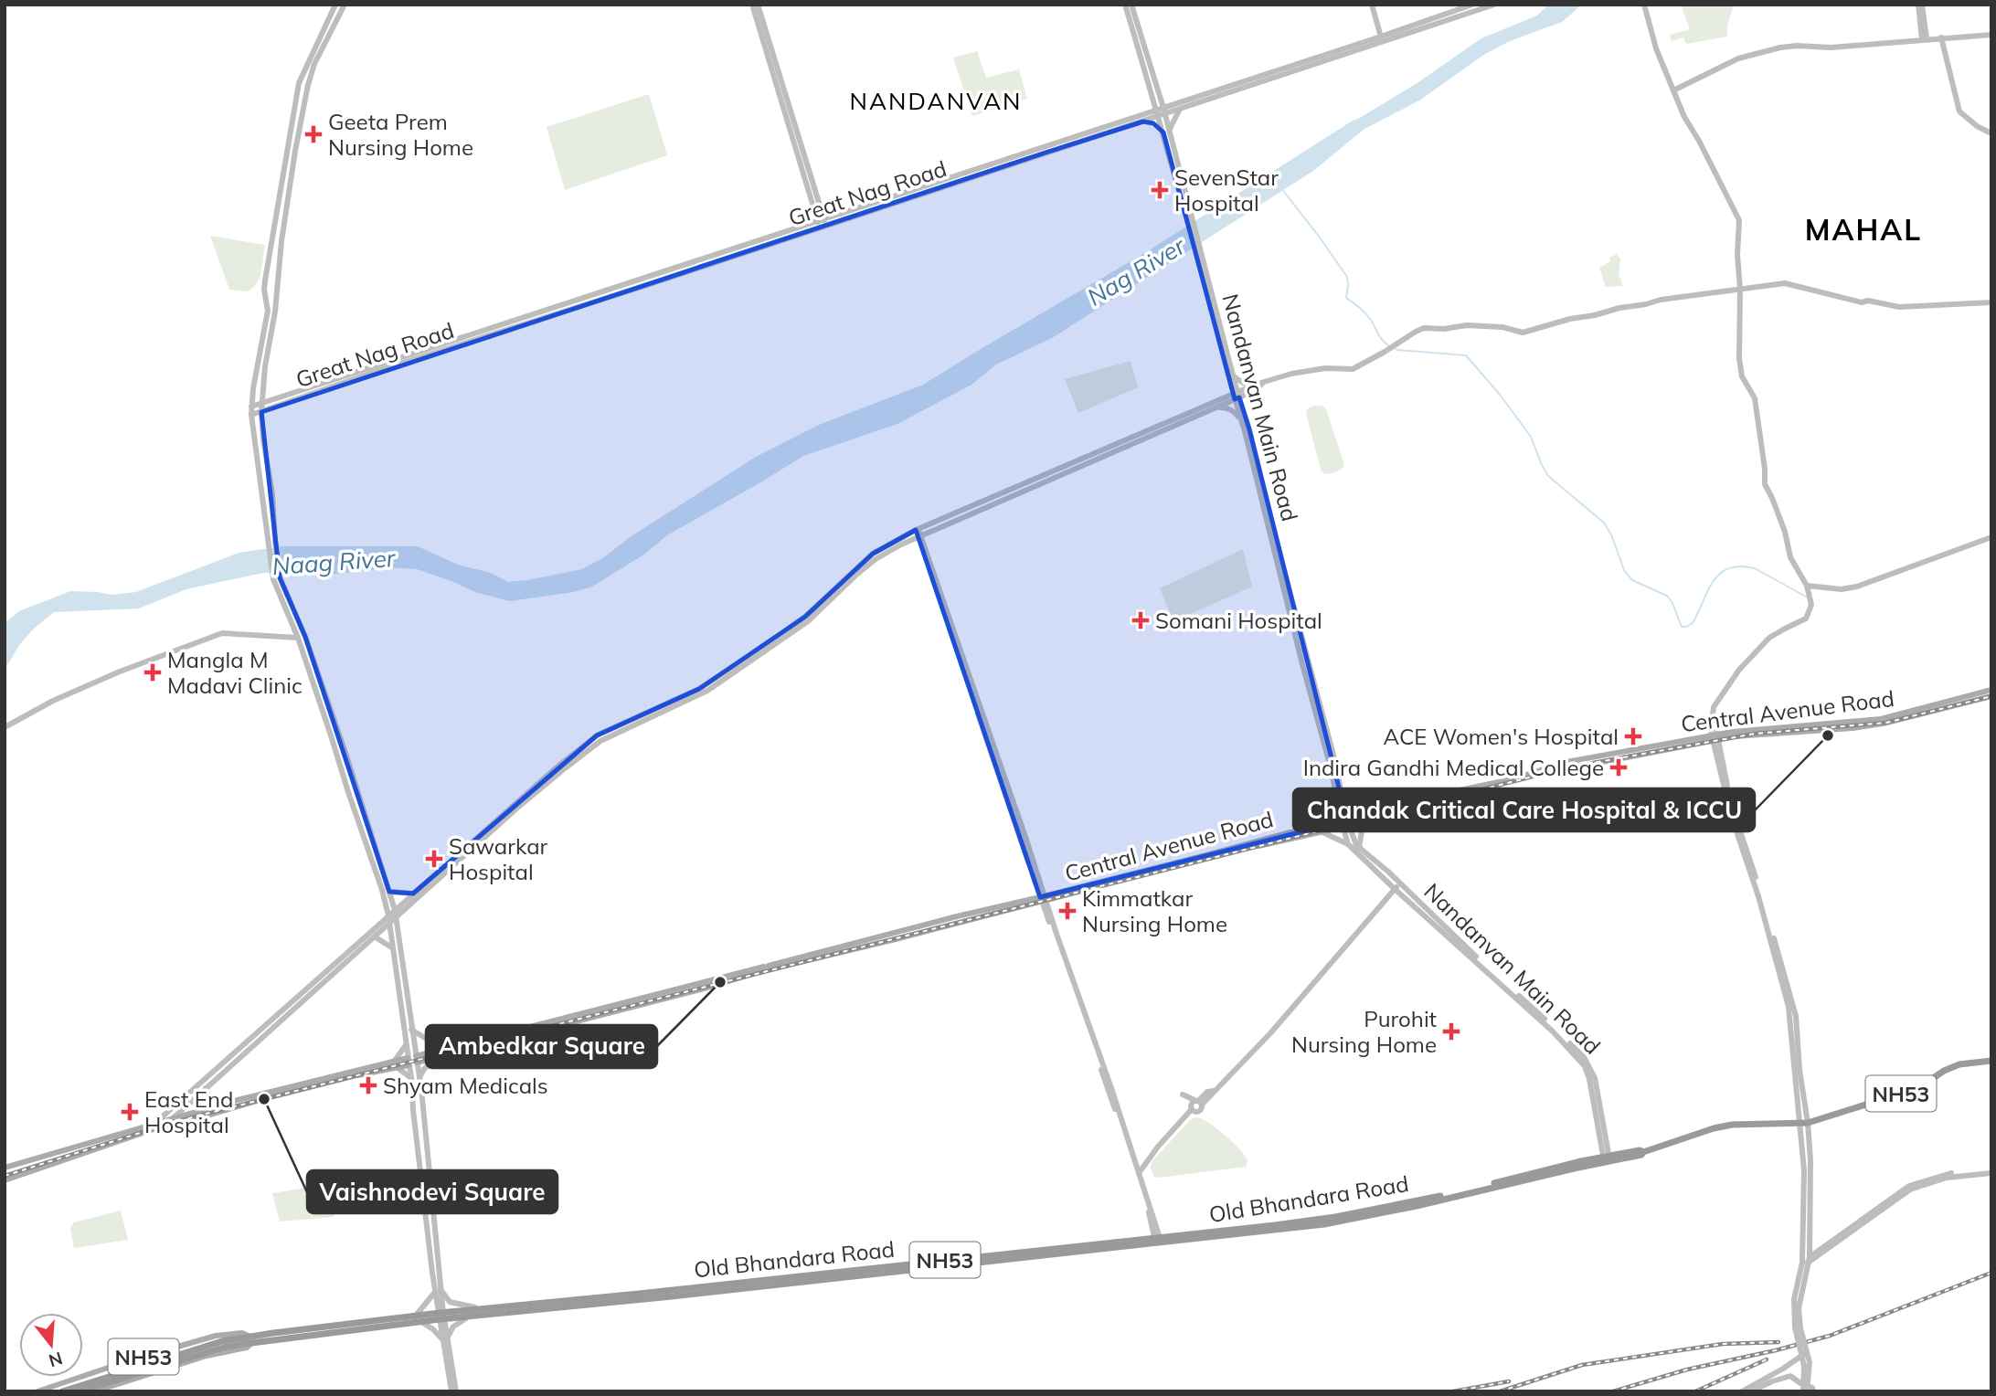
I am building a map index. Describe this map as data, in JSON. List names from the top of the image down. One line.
{"streets":{"highway":["NH53","Old Bhandara Road"],"main road":["Great Nag Road","Nandanvan Main Road","Central Avenue Road"]},"crossings":[["Great Nag Road","Nandanvan Main Road"],["Nandanvan Main Road","Central Avenue Road"],["Nandanvan Main Road","Old Bhandara Road"],["NH53","Old Bhandara Road"]],"districts":["NANDANVAN","MAHAL"],"water":["Nag River","Naag River"],"places":{"health":["Geeta Prem Nursing Home","SevenStar Hospital","Somani Hospital","Mangla M Madavi Clinic","ACE Women's Hospital","Indira Gandhi Medical College","Sawarkar Hospital","Kimmatkar Nursing Home","Purohit Nursing Home","Shyam Medicals","East End Hospital"],"other":["Chandak Critical Care Hospital & ICCU","Ambedkar Square","Vaishnodevi Square"]},"north":"bottom"}
